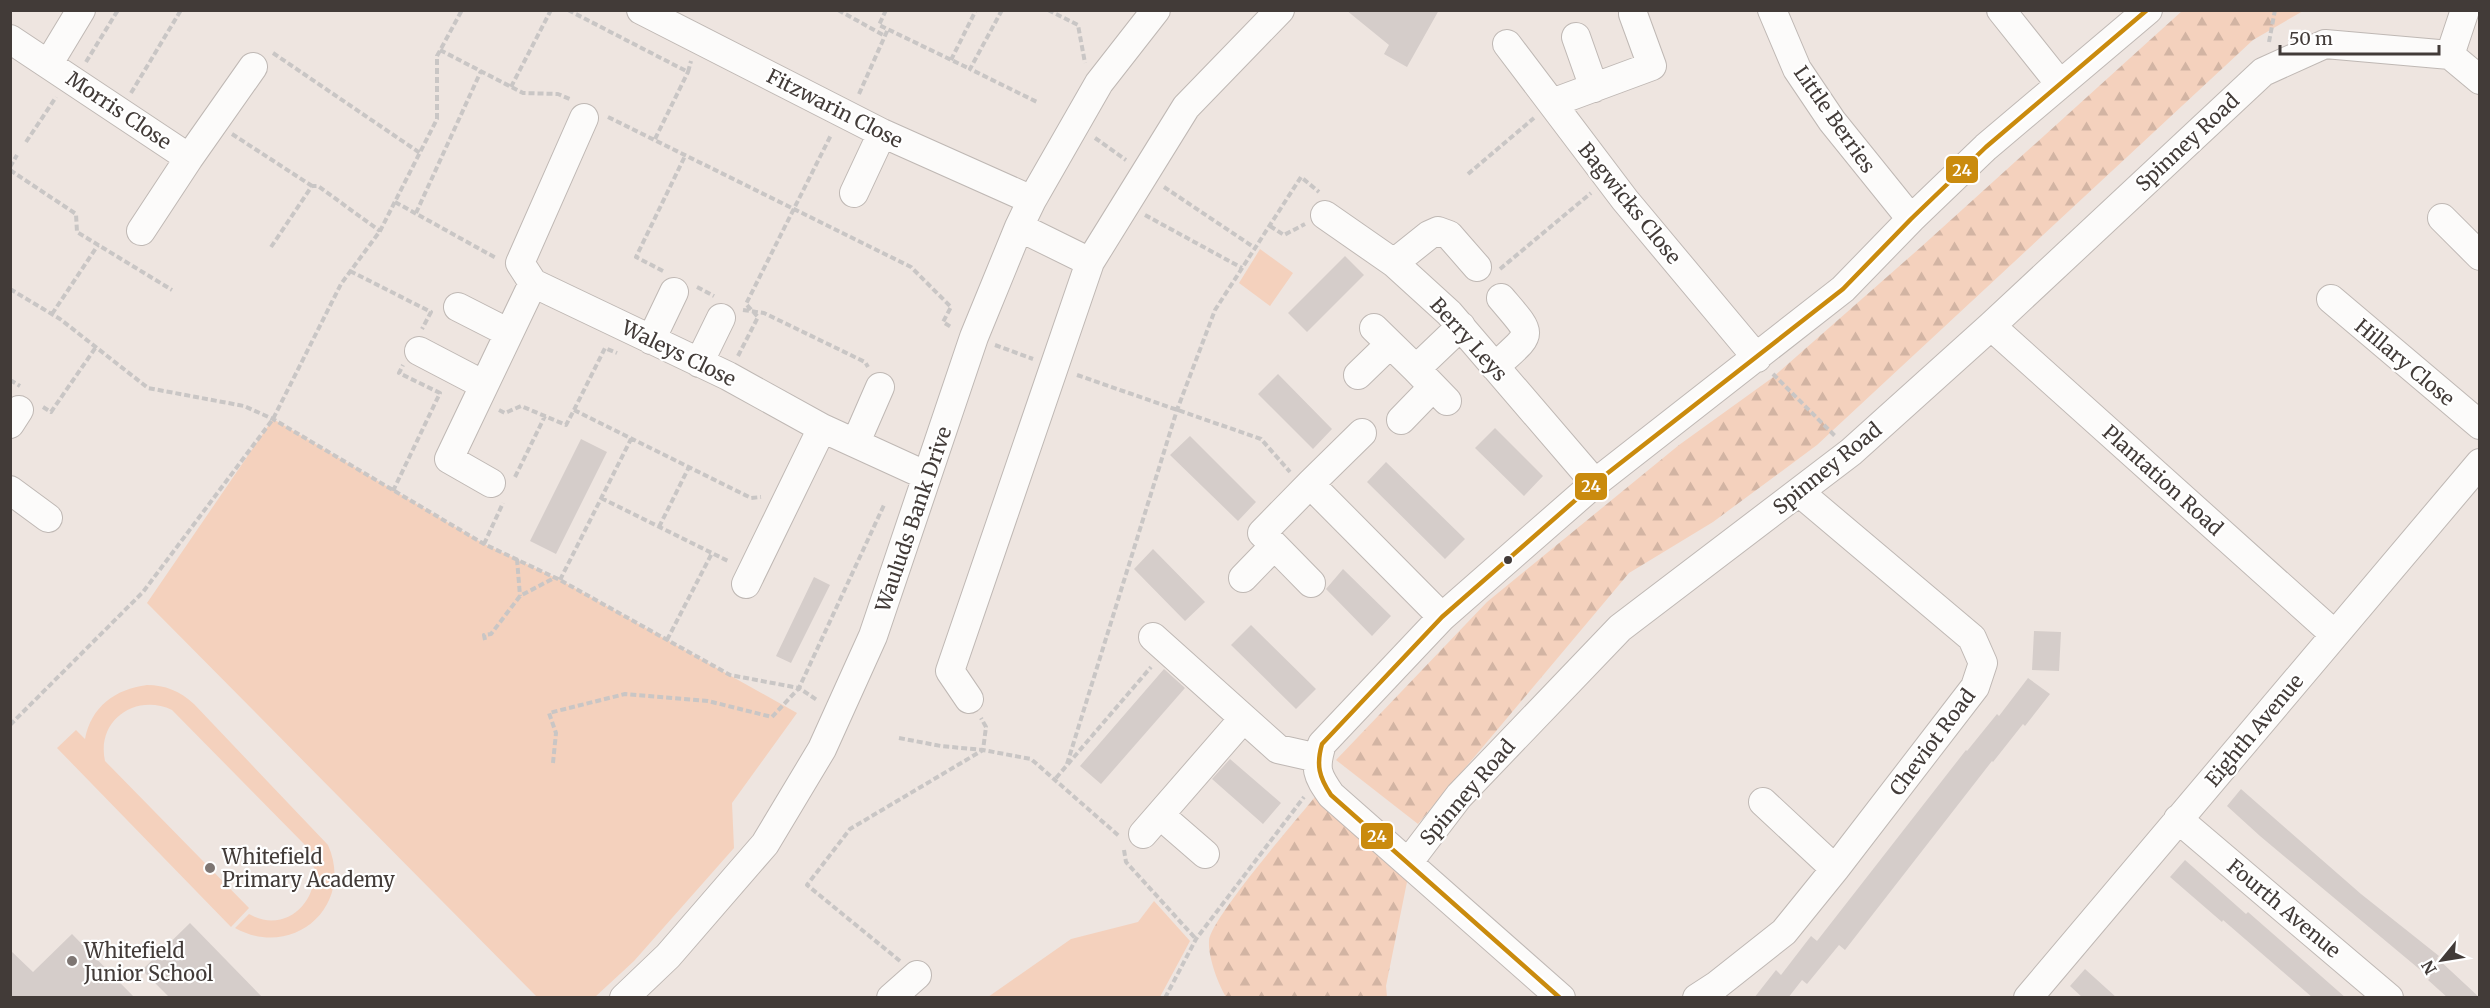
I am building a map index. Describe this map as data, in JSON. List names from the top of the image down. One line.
{"streets":{"street":["Fitzwarin Close","Morris Close","Little Berries","Spinney Road","Bagwicks Close","Berry Leys","Waleys Close","Hillary Close","Plantation Road","Wauluds Bank Drive","Eighth Avenue","Cheviot Road","Fourth Avenue"]},"crossings":[["Fitzwarin Close","Wauluds Bank Drive"],["Spinney Road","Plantation Road"],["Spinney Road","Cheviot Road"],["Waleys Close","Wauluds Bank Drive"],["Plantation Road","Eighth Avenue"],["Eighth Avenue","Fourth Avenue"]],"places":["Whitefield Primary Academy","Whitefield Junior School"],"lines":["transit line 24"],"scale_bar":"50 m","north":"bottom left"}
